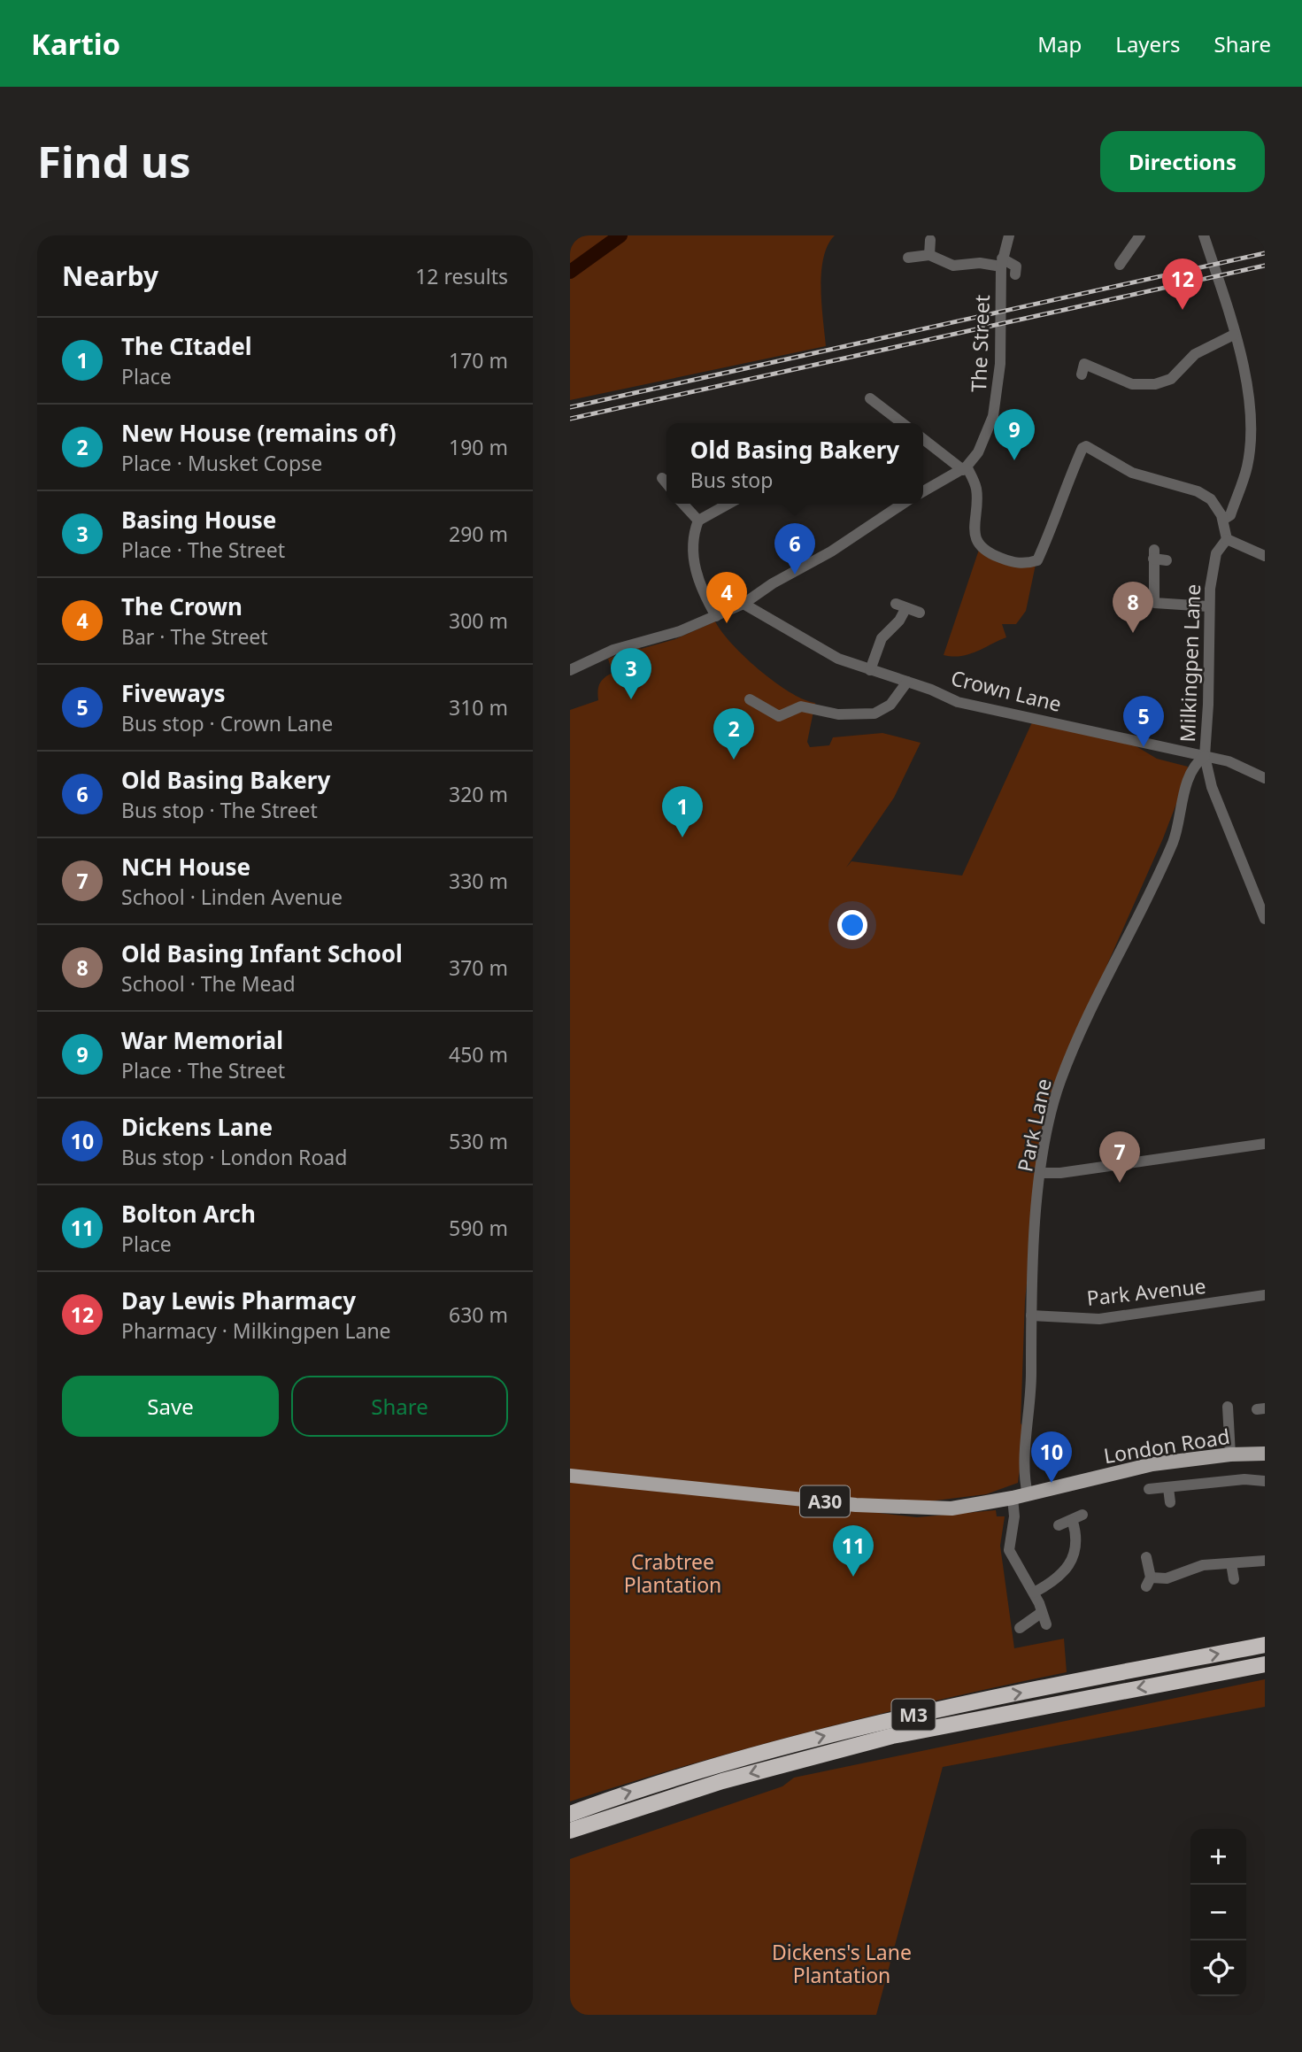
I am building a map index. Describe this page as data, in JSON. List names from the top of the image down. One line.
{"streets":{"highway":["M3"],"main road":["London Road","A30"],"street":["The Street","Milkingpen Lane","Crown Lane","Park Lane","Park Avenue"]},"crossings":[["Milkingpen Lane","Crown Lane"],["Milkingpen Lane","Park Lane"],["Crown Lane","Park Lane"],["Park Lane","Park Avenue"],["Park Lane","London Road"]],"parks":["Crabtree Plantation","Dickens's Lane Plantation"],"page":{"header":"Kartio","nav":["Map","Layers","Share"],"buttons":["Directions",["Save","Share"]],"title":"Find us","heading":["Nearby","12 results"],"pins":["12","9","6","4","8","3","5","2","1","7","10","11"],"list":[{"mark":"1","name":"The CItadel","note":"Place","value":"170 m"},{"mark":"2","name":"New House (remains of)","note":"Place · Musket Copse","value":"190 m"},{"mark":"3","name":"Basing House","note":"Place · The Street","value":"290 m"},{"mark":"4","name":"The Crown","note":"Bar · The Street","value":"300 m"},{"mark":"5","name":"Fiveways","note":"Bus stop · Crown Lane","value":"310 m"},{"mark":"6","name":"Old Basing Bakery","note":"Bus stop · The Street","value":"320 m"},{"mark":"7","name":"NCH House","note":"School · Linden Avenue","value":"330 m"},{"mark":"8","name":"Old Basing Infant School","note":"School · The Mead","value":"370 m"},{"mark":"9","name":"War Memorial","note":"Place · The Street","value":"450 m"},{"mark":"10","name":"Dickens Lane","note":"Bus stop · London Road","value":"530 m"},{"mark":"11","name":"Bolton Arch","note":"Place","value":"590 m"},{"mark":"12","name":"Day Lewis Pharmacy","note":"Pharmacy · Milkingpen Lane","value":"630 m"}],"popup":["Old Basing Bakery","Bus stop"],"map_buttons":["+","−"]}}
